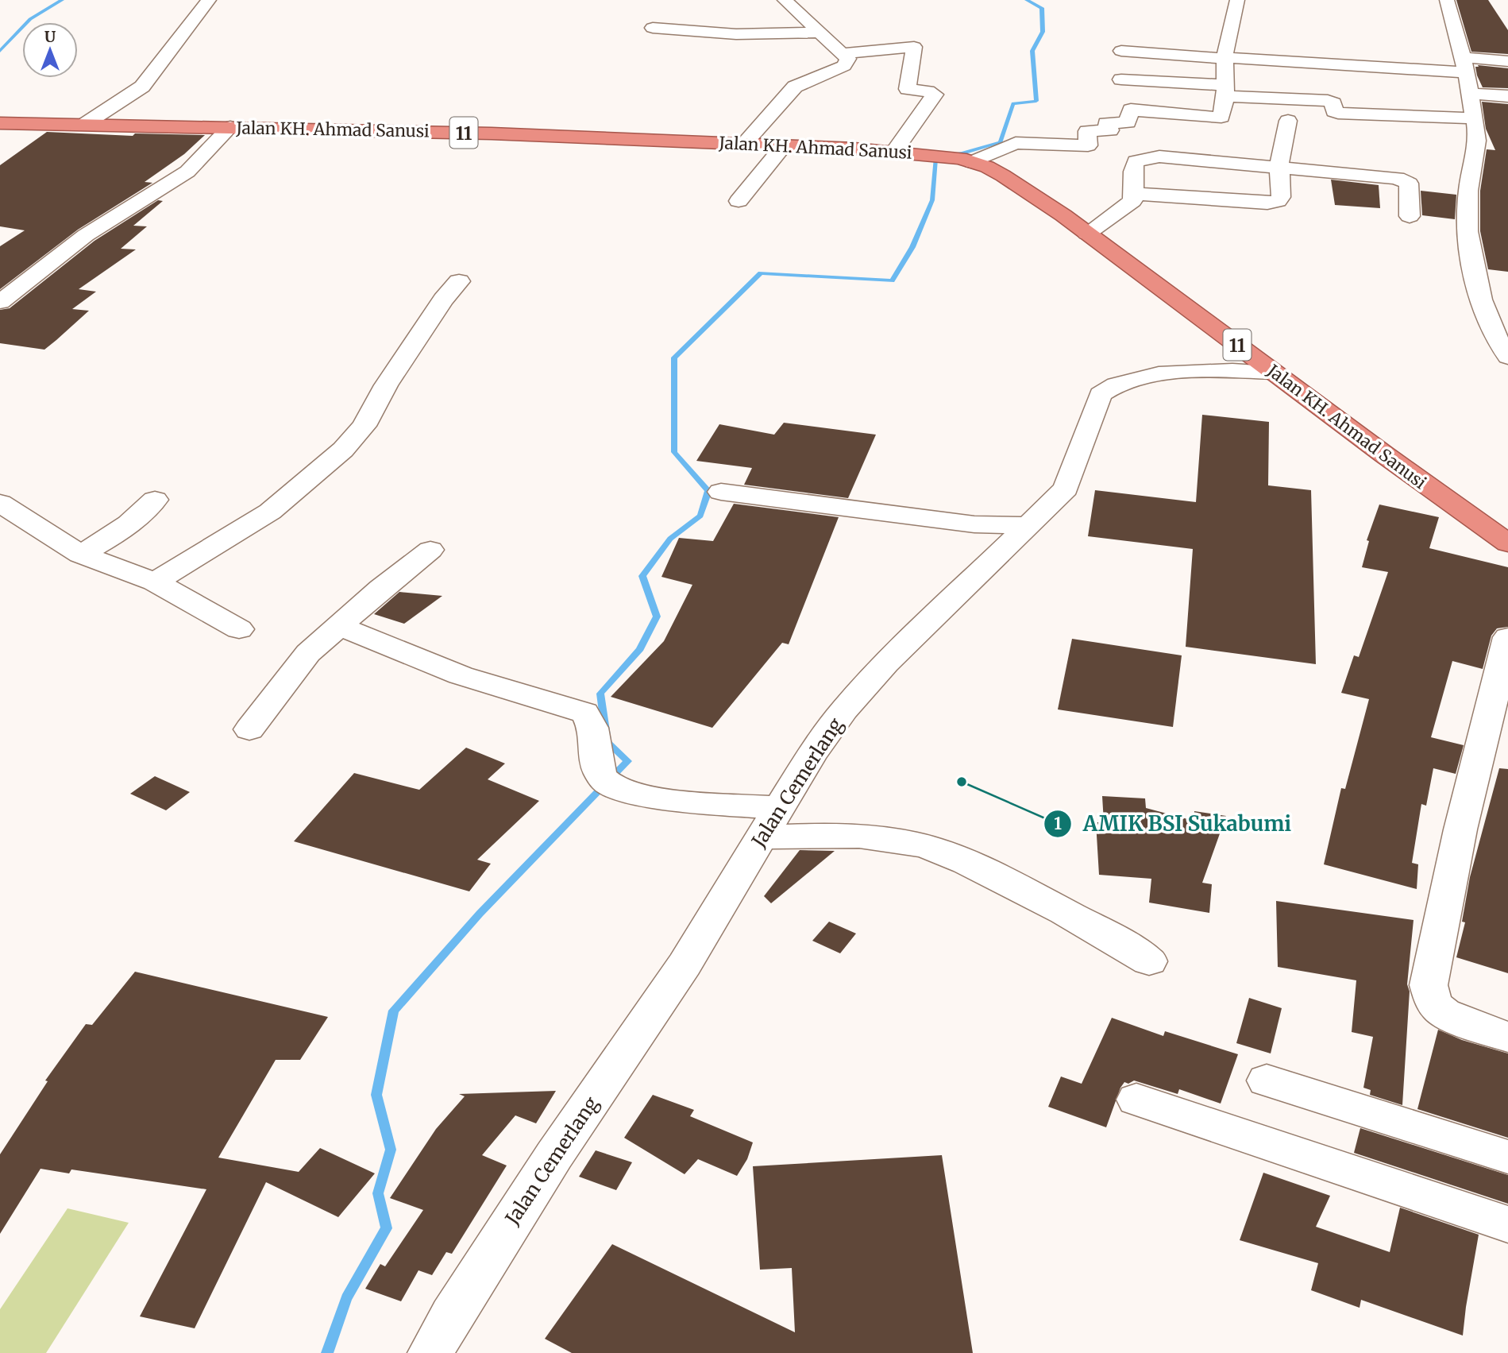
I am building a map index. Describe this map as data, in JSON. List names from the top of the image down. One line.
{"streets":{"highway":["Jalan KH. Ahmad Sanusi","11"],"street":["Jalan Cemerlang"]},"crossings":[["Jalan KH. Ahmad Sanusi","Jalan Cemerlang"]],"places":["AMIK BSI Sukabumi"],"north":"top"}
